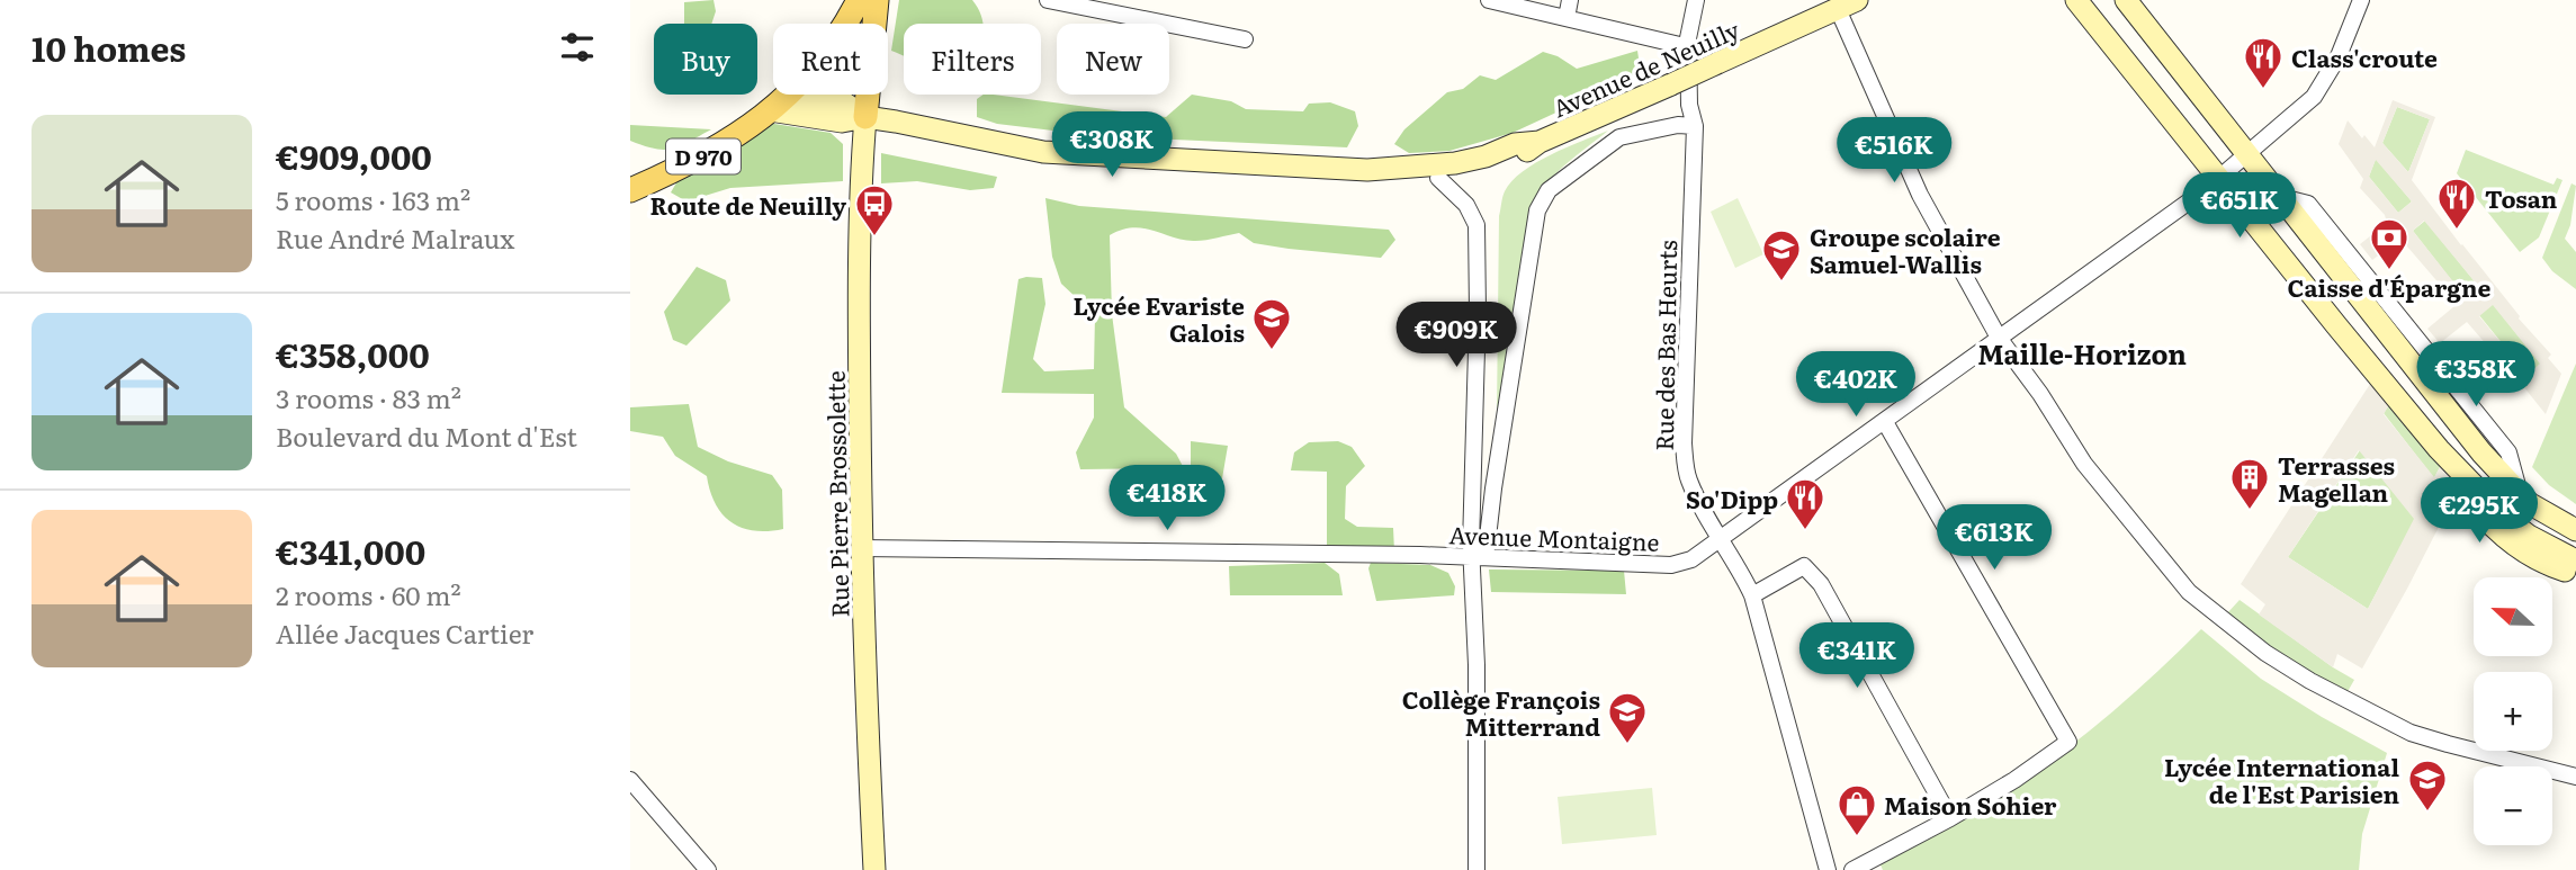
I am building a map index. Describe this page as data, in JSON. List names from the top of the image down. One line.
{"streets":{"main road":["Avenue de Neuilly","D 970","Rue Pierre Brossolette"],"street":["Rue des Bas Heurts","Avenue Montaigne"]},"crossings":[["Avenue de Neuilly","D 970"],["Avenue de Neuilly","Rue Pierre Brossolette"],["Rue des Bas Heurts","Avenue Montaigne"],["Rue Pierre Brossolette","Avenue Montaigne"]],"districts":["Maille-Horizon"],"places":{"restaurant":["Class'croute","Tosan","So'Dipp"],"bus stop":["Route de Neuilly"],"bank":["Caisse d'Épargne"],"school or university":["Groupe scolaire Samuel-Wallis","Lycée Evariste Galois","Collège François Mitterrand","Lycée International de l'Est Parisien"],"building":["Terrasses Magellan"],"shop":["Maison Sohier"]},"north":"left","page":{"heading":"10 homes","chip":["Buy","Rent","Filters","New"],"list":[{"name":"€909,000","note":"5 rooms · 163 m² · Rue André Malraux"},{"name":"€358,000","note":"3 rooms · 83 m² · Boulevard du Mont d'Est"},{"name":"€341,000","note":"2 rooms · 60 m² · Allée Jacques Cartier"}],"price":["€308K","€516K","€651K","€909K","€358K","€402K","€418K","€295K","€613K","€341K"],"map_buttons":["+","−"]}}
